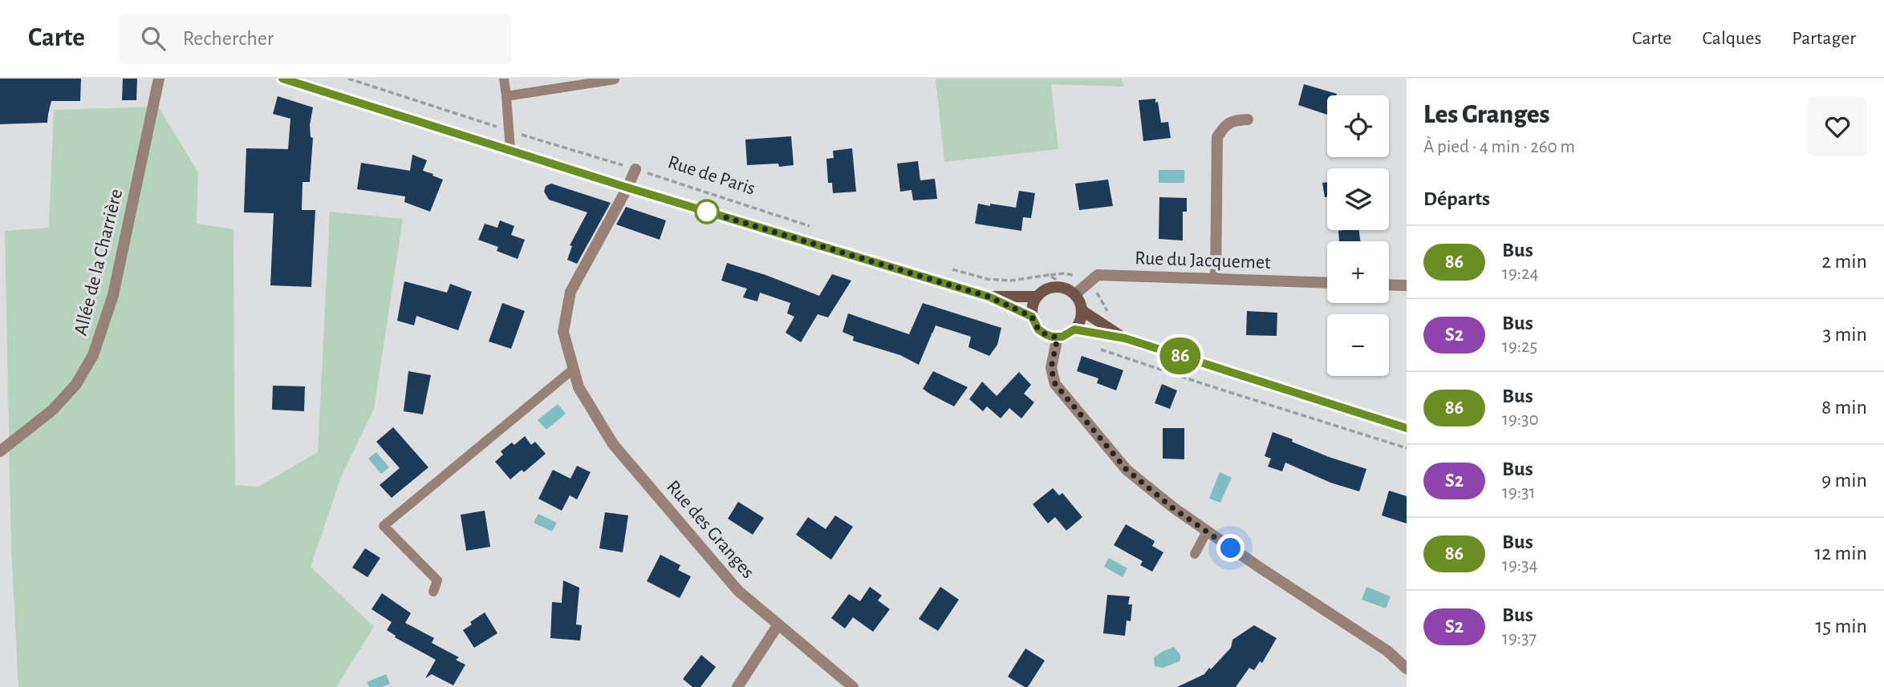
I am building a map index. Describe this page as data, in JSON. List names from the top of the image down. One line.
{"streets":{"main road":["Rue de Paris"],"street":["Rue du Jacquemet","Allée de la Charrière","Rue des Granges"]},"crossings":[["Rue de Paris","Rue du Jacquemet"],["Rue de Paris","Rue des Granges"]],"lines":["bus line 86"],"page":{"header":"Carte","search":"Rechercher","nav":["Carte","Calques","Partager"],"on_map":"86","heading":[["Les Granges","À pied · 4 min · 260 m"],"Départs"],"map_buttons":["+","−"],"list":[{"mark":"86","name":"Bus","note":"19:24","value":"2 min"},{"mark":"S2","name":"Bus","note":"19:25","value":"3 min"},{"mark":"86","name":"Bus","note":"19:30","value":"8 min"},{"mark":"S2","name":"Bus","note":"19:31","value":"9 min"},{"mark":"86","name":"Bus","note":"19:34","value":"12 min"},{"mark":"S2","name":"Bus","note":"19:37","value":"15 min"}]}}
